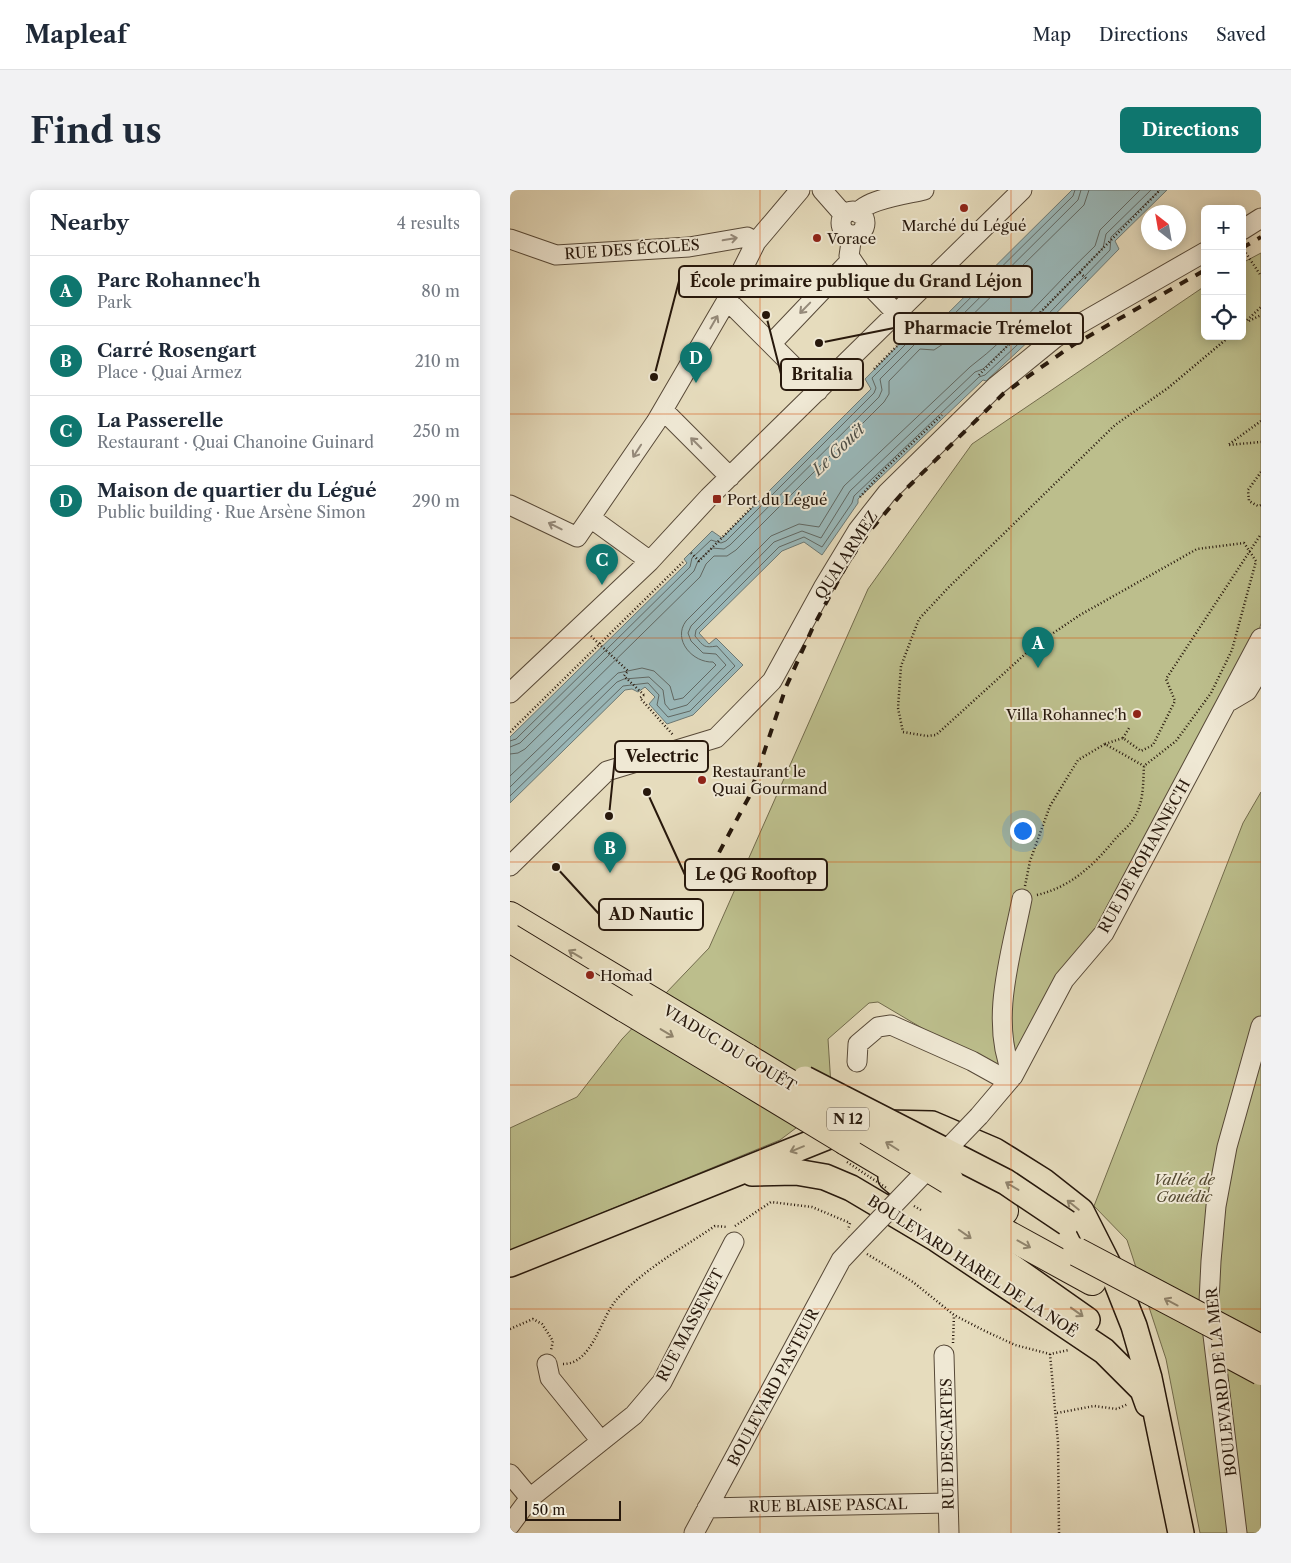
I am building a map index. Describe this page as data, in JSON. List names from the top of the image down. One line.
{"streets":{"highway":["VIADUC DU GOUËT","N 12"],"main road":["BOULEVARD HAREL DE LA NOË"],"street":["RUE DES ÉCOLES","QUAI ARMEZ","RUE DE ROHANNEC'H","RUE MASSENET","BOULEVARD DE LA MER","BOULEVARD PASTEUR","RUE DESCARTES","RUE BLAISE PASCAL"]},"crossings":[["RUE DE ROHANNEC'H","BOULEVARD PASTEUR"],["VIADUC DU GOUËT","N 12"],["BOULEVARD PASTEUR","RUE BLAISE PASCAL"],["RUE DESCARTES","RUE BLAISE PASCAL"]],"one_way":["RUE DES ÉCOLES"],"water":["Le Gouët"],"parks":["Vallée de Gouédic"],"places":{"other":["Marché du Légué","Vorace","Britalia","Pharmacie Trémelot","École primaire publique du Grand Léjon","Villa Rohannec'h","Restaurant le Quai Gourmand","Le QG Rooftop","Velectric","AD Nautic","Homad"],"transit":["Port du Légué"]},"scale_bar":"50 m","north":"top left","page":{"header":"Mapleaf","nav":["Map","Directions","Saved"],"buttons":"Directions","title":"Find us","heading":["Nearby","4 results"],"map_buttons":["+","−"],"list":[{"mark":"A","name":"Parc Rohannec'h","note":"Park","value":"80 m"},{"mark":"B","name":"Carré Rosengart","note":"Place · Quai Armez","value":"210 m"},{"mark":"C","name":"La Passerelle","note":"Restaurant · Quai Chanoine Guinard","value":"250 m"},{"mark":"D","name":"Maison de quartier du Légué","note":"Public building · Rue Arsène Simon","value":"290 m"}],"pins":["D","C","A","B"],"scale":"50 m"}}
